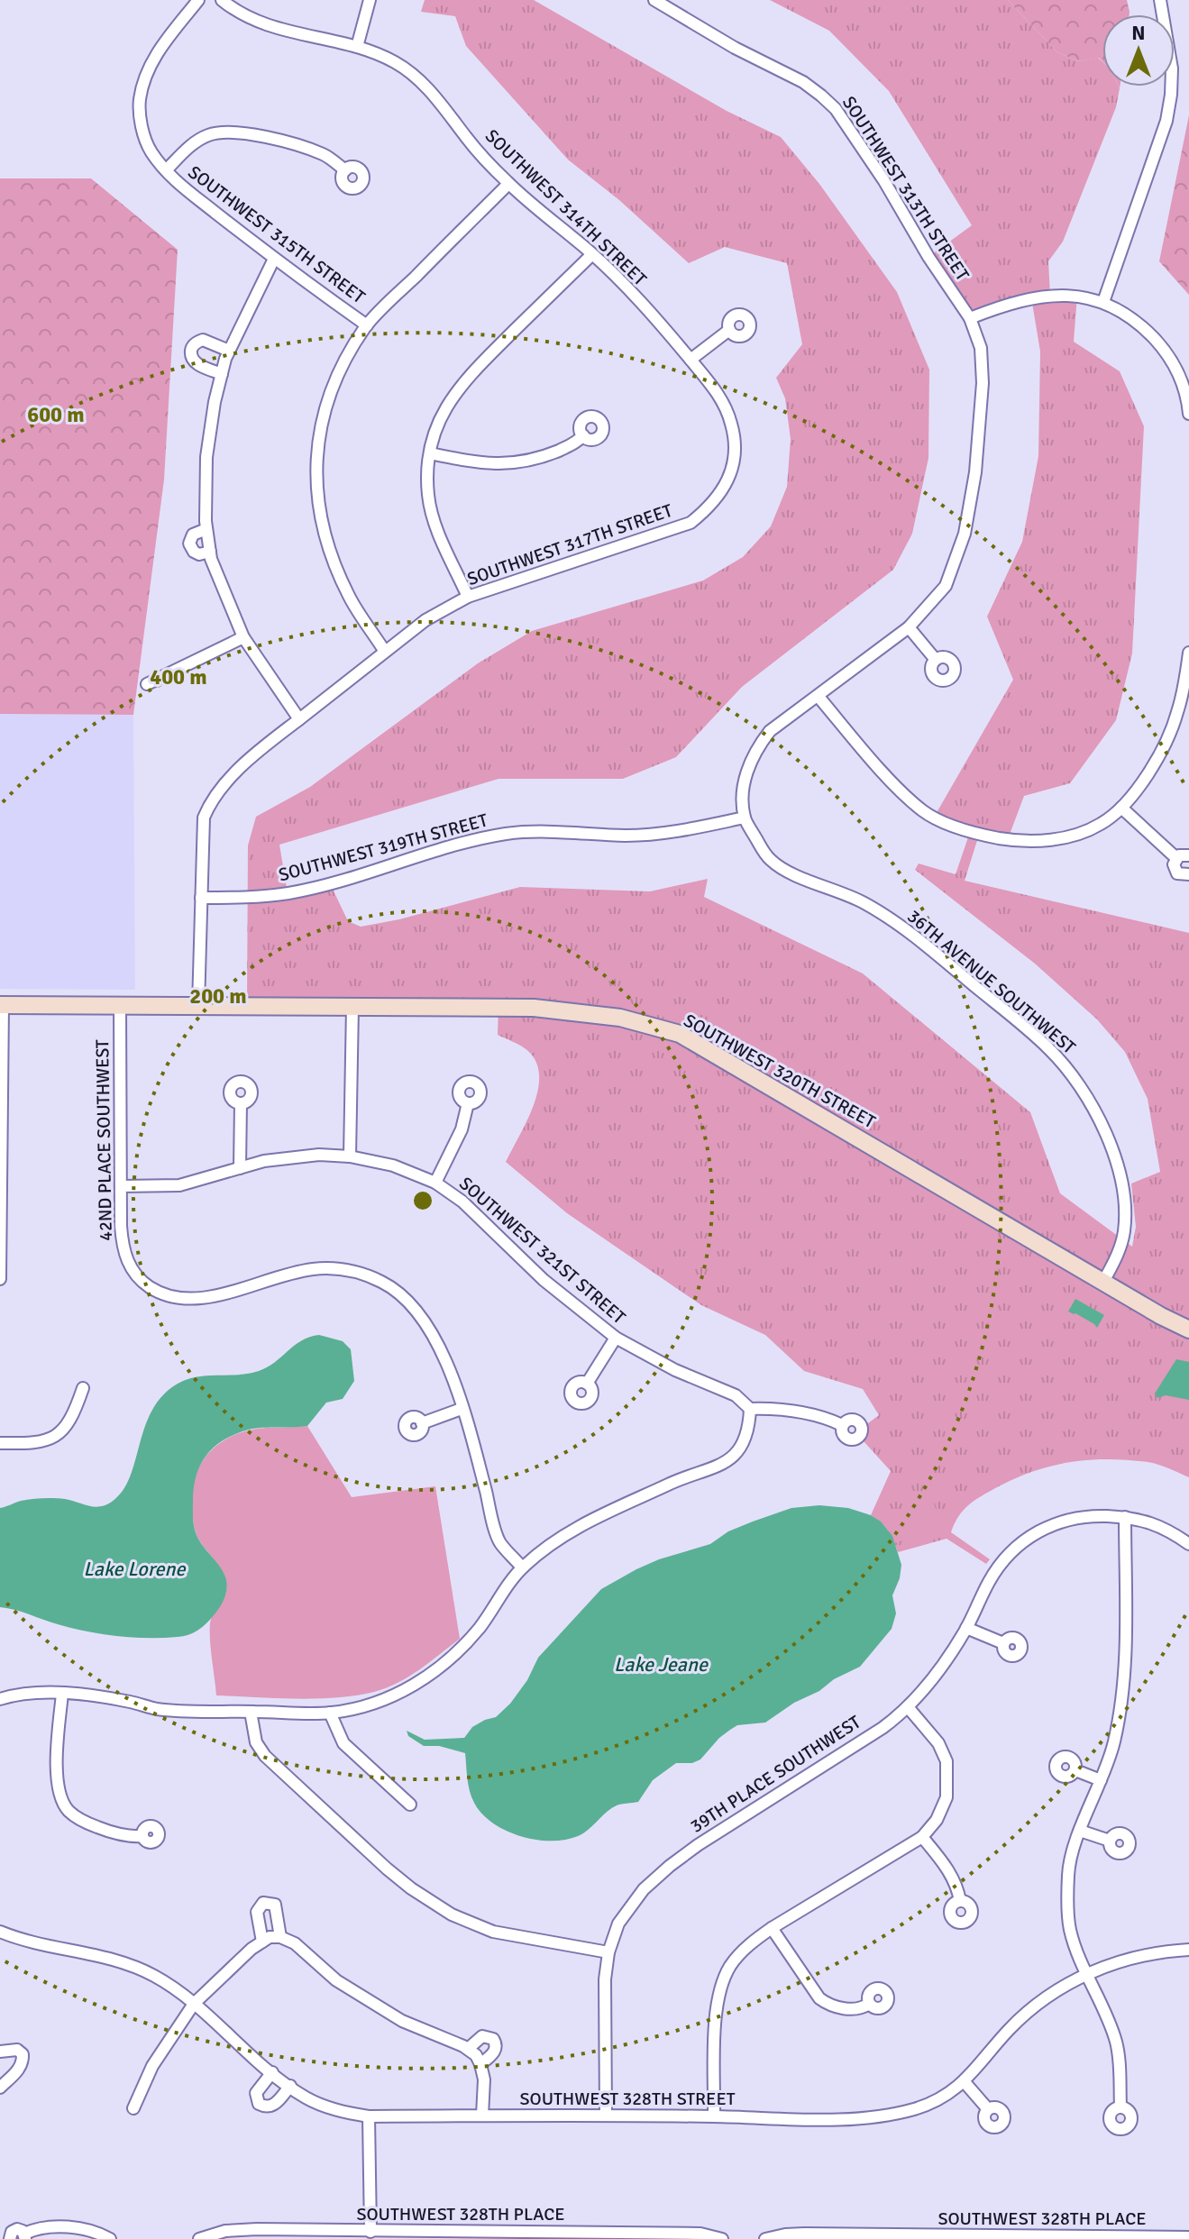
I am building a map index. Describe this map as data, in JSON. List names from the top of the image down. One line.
{"streets":{"main road":["SOUTHWEST 320TH STREET"],"street":["SOUTHWEST 313TH STREET","SOUTHWEST 314TH STREET","SOUTHWEST 315TH STREET","SOUTHWEST 317TH STREET","SOUTHWEST 319TH STREET","36TH AVENUE SOUTHWEST","42ND PLACE SOUTHWEST","SOUTHWEST 321ST STREET","39TH PLACE SOUTHWEST","SOUTHWEST 328TH STREET","SOUTHWEST 328TH PLACE"]},"crossings":[["SOUTHWEST 313TH STREET","SOUTHWEST 319TH STREET"],["SOUTHWEST 313TH STREET","36TH AVENUE SOUTHWEST"],["SOUTHWEST 314TH STREET","SOUTHWEST 317TH STREET"],["SOUTHWEST 317TH STREET","SOUTHWEST 319TH STREET"],["SOUTHWEST 317TH STREET","SOUTHWEST 320TH STREET"],["SOUTHWEST 319TH STREET","36TH AVENUE SOUTHWEST"],["36TH AVENUE SOUTHWEST","SOUTHWEST 320TH STREET"],["SOUTHWEST 320TH STREET","42ND PLACE SOUTHWEST"],["42ND PLACE SOUTHWEST","SOUTHWEST 321ST STREET"],["39TH PLACE SOUTHWEST","SOUTHWEST 328TH STREET"]],"water":["Lake Lorene","Lake Jeane"],"north":"top","rings":["600 m","400 m","200 m"]}
